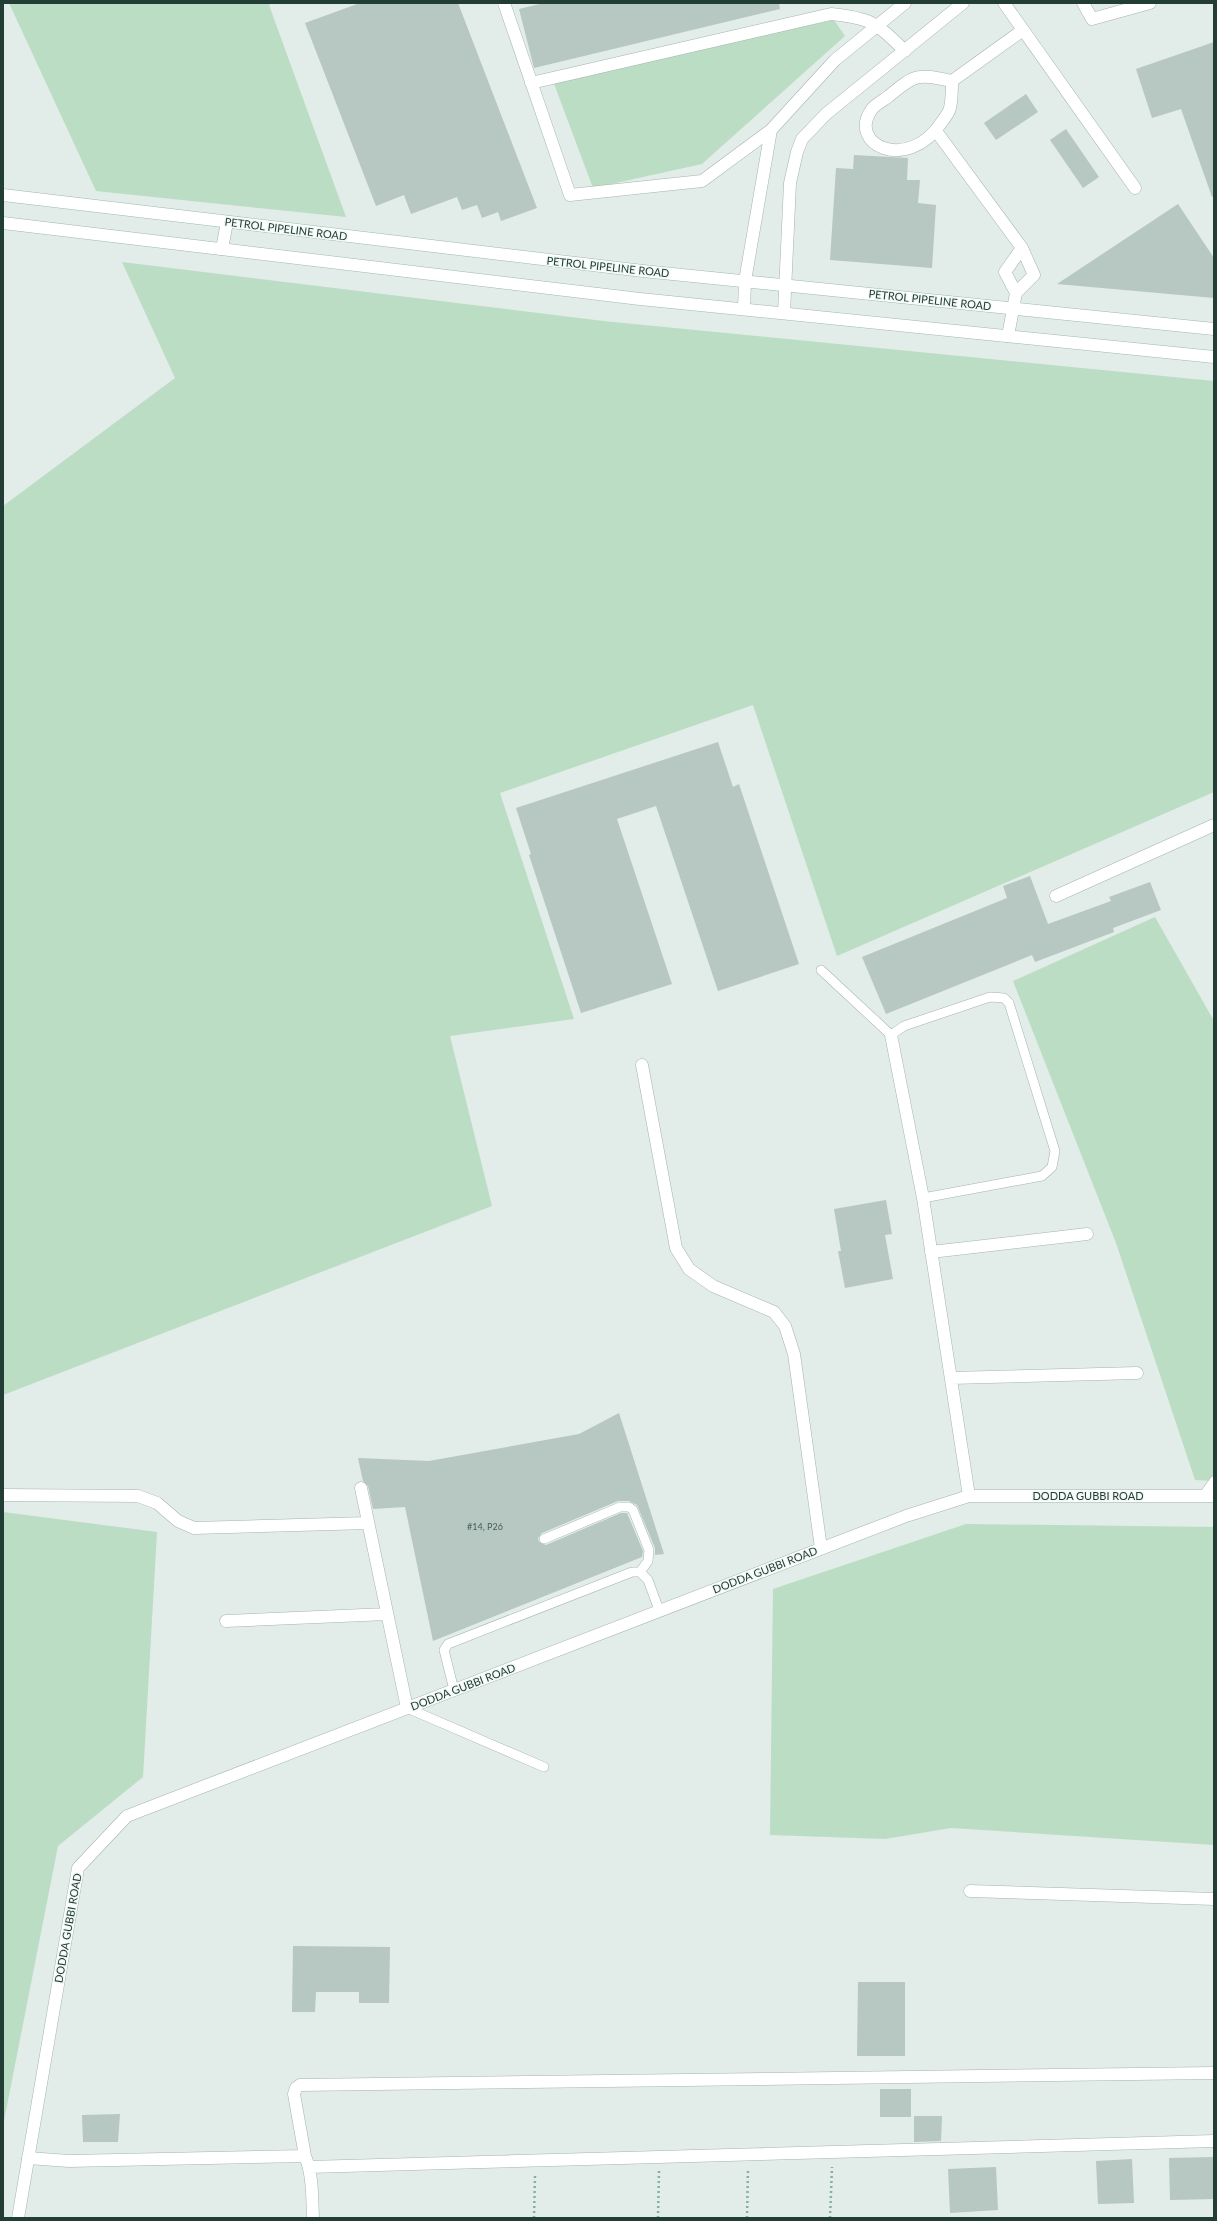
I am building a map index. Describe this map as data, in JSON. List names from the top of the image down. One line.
{"streets":{"street":["PETROL PIPELINE ROAD","DODDA GUBBI ROAD"]},"house_numbers":["#14, P26"]}
